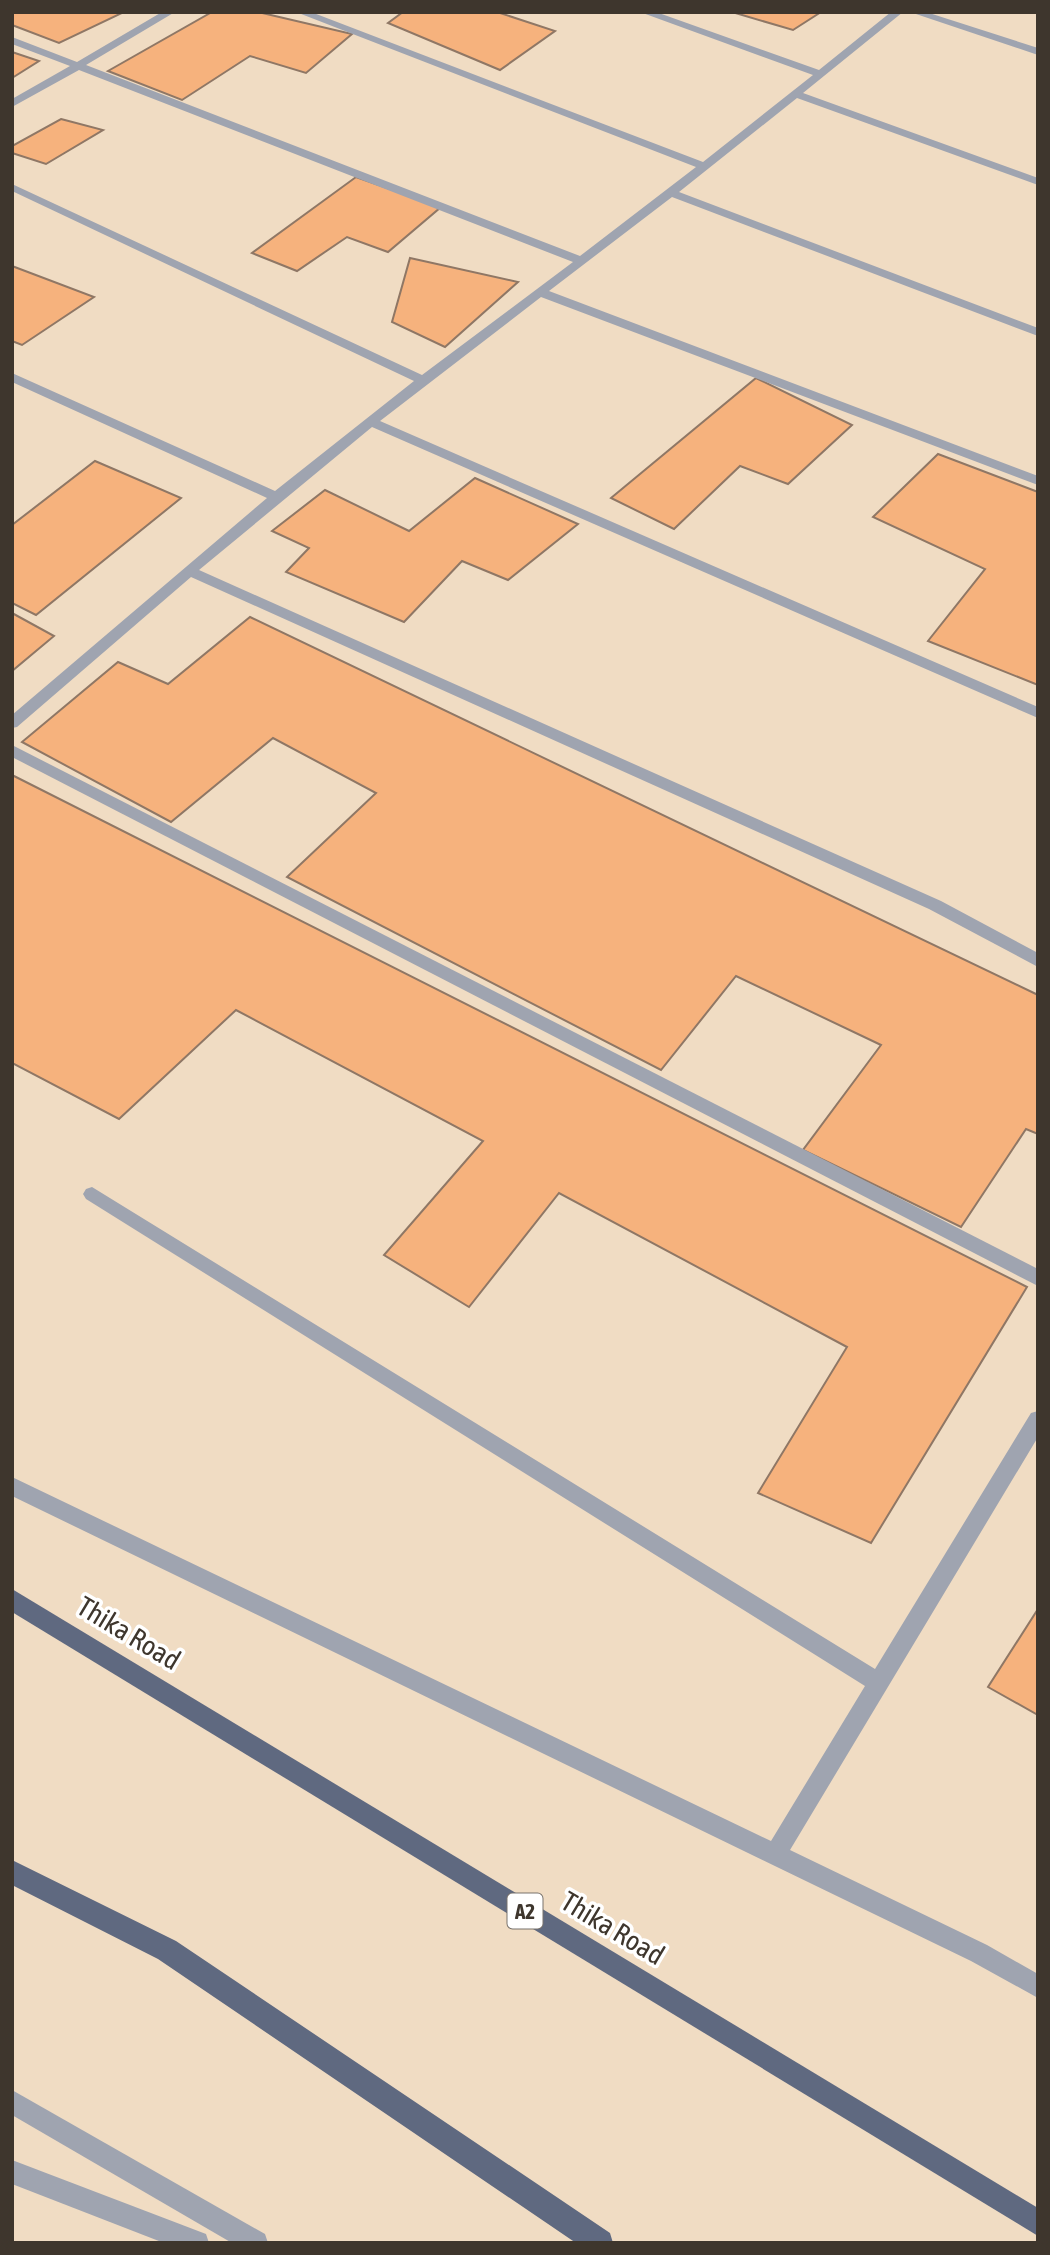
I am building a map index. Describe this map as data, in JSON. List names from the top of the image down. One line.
{"streets":{"highway":["Thika Road","A2"]}}
